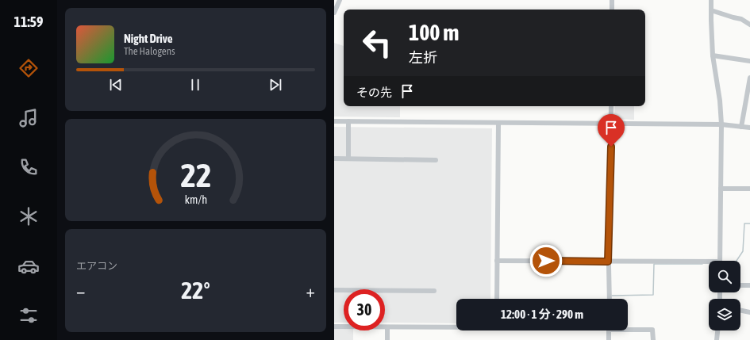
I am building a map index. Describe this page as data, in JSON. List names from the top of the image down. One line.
{"page":{"tabs":"11:59","turn":["100 m","左折"],"song":["Night Drive","The Halogens"],"then":"その先","tile":"エアコン","heat":["−","22°","+"],"limit":"30","trip":"12:00 · 1 分 · 290 m","gauge":["22","km/h"]}}
